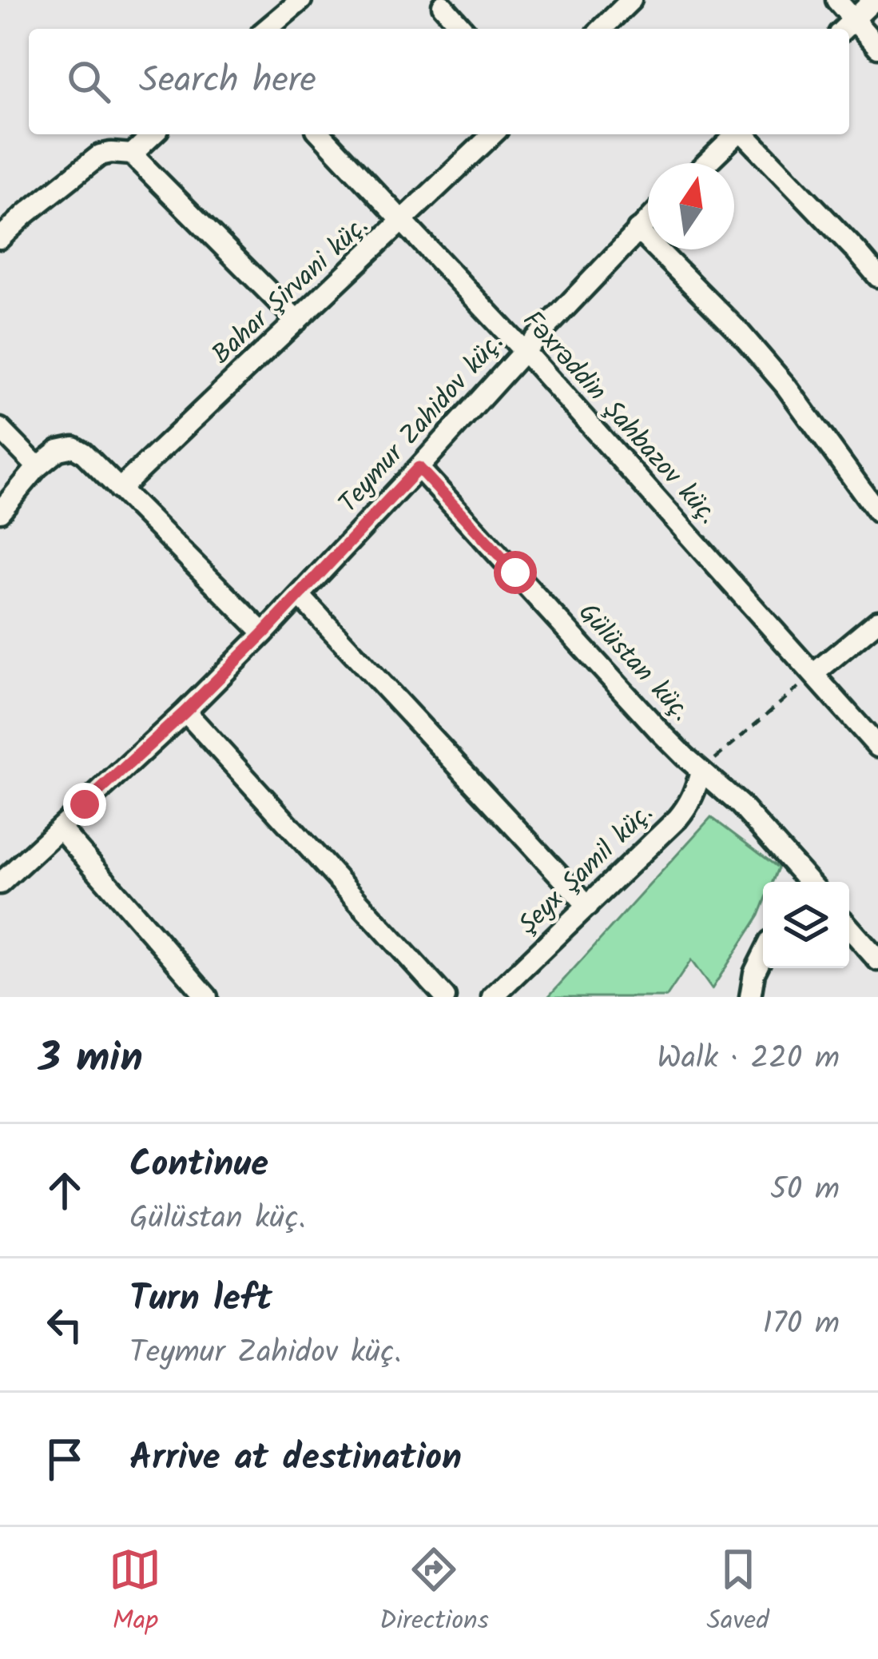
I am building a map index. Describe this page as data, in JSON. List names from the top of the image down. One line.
{"streets":{"street":["Bahar Şirvani küç.","Fəxrəddin Şahbazov küç.","Teymur Zahidov küç.","Gülüstan küç.","Şeyx Şamil küç."]},"crossings":[["Bahar Şirvani küç.","Fəxrəddin Şahbazov küç."],["Fəxrəddin Şahbazov küç.","Teymur Zahidov küç."],["Teymur Zahidov küç.","Gülüstan küç."],["Gülüstan küç.","Şeyx Şamil küç."]],"north":"top","page":{"search":"Search here","heading":["3 min","Walk · 220 m"],"list":[["Continue","Gülüstan küç.","50 m"],["Turn left","Teymur Zahidov küç.","170 m"],"Arrive at destination"],"nav":["Map","Directions","Saved"]}}
